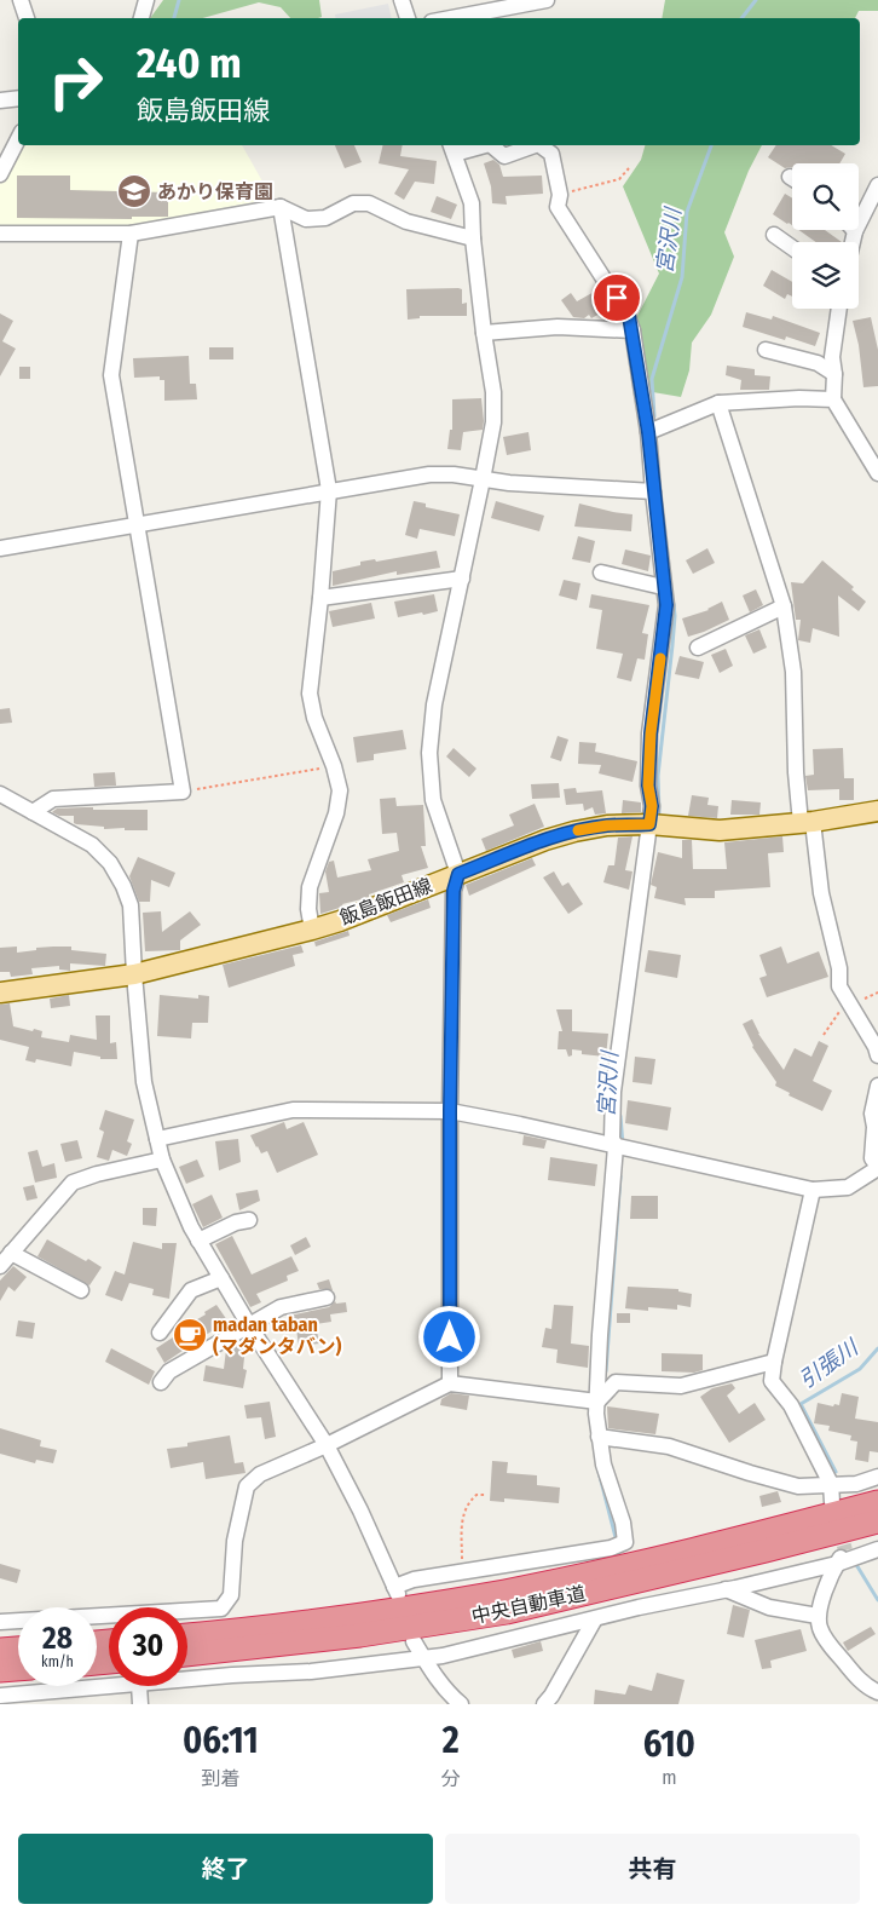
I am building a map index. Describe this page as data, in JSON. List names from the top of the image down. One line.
{"streets":{"highway":["中央自動車道"],"main road":["飯島飯田線"]},"water":["宮沢川","引張川"],"places":{"school or university":["あかり保育園"],"cafe":["madan taban (マダンタバン)"]},"page":{"turn":["240 m","飯島飯田線"],"speed":"28 km/h","limit":"30","eta":["06:11","到着","2","分","610","m"],"buttons":["終了","共有"]}}
